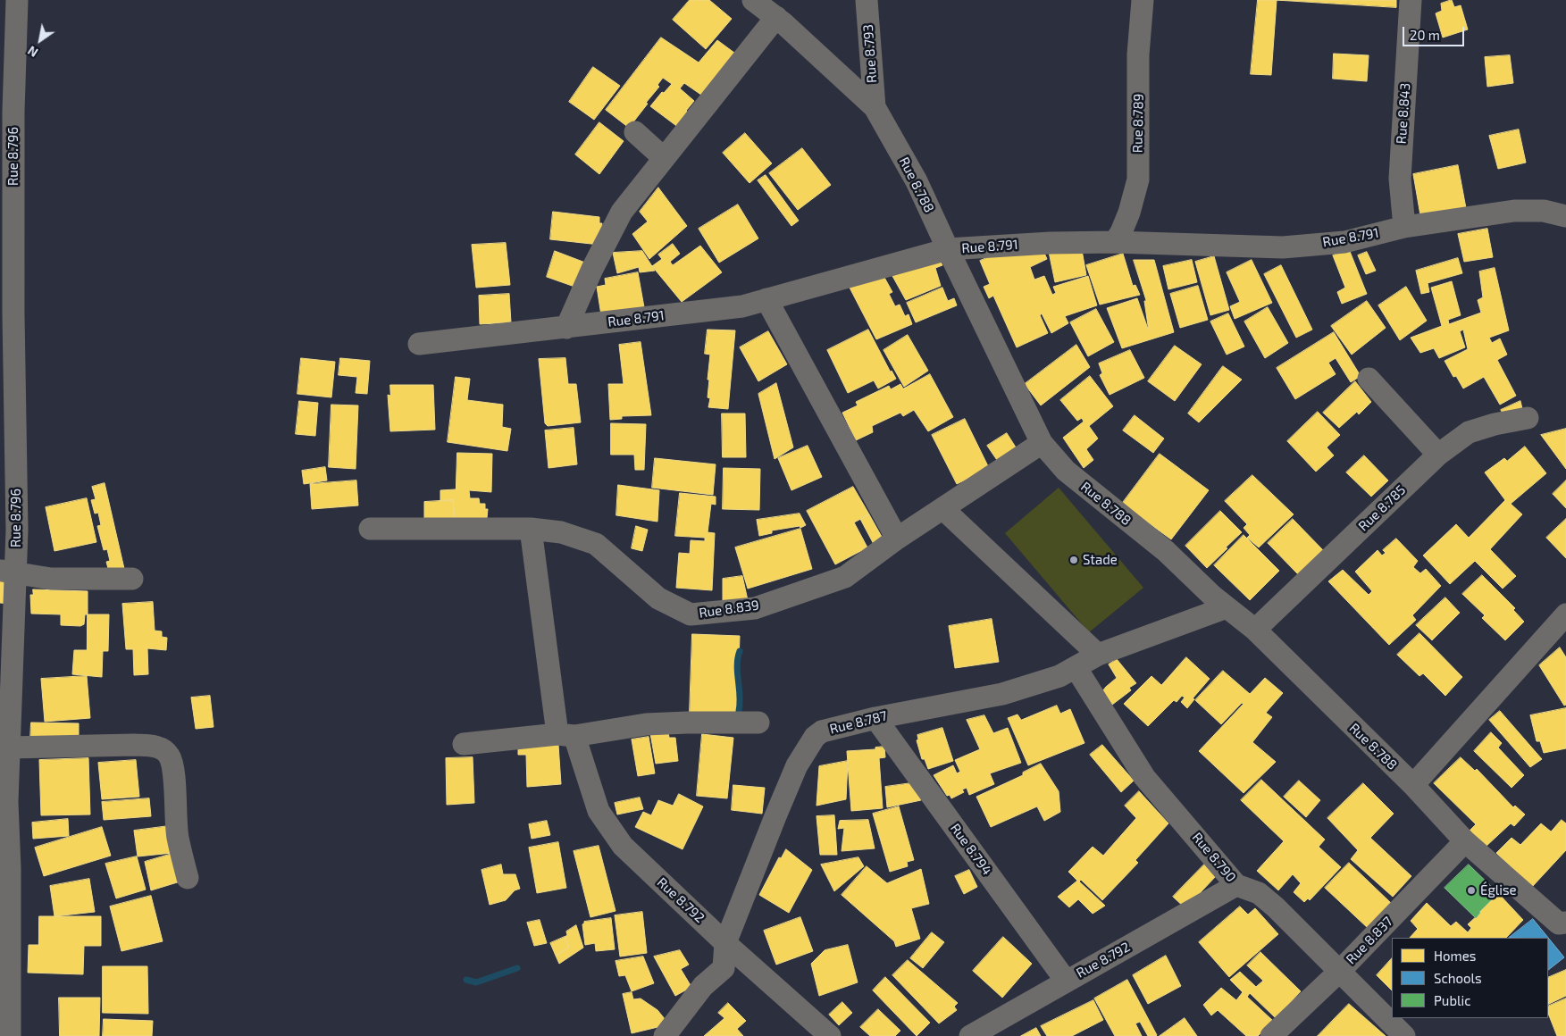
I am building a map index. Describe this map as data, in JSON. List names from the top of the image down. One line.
{"streets":{"street":["Rue 8.793","Rue 8.843","Rue 8.789","Rue 8.796","Rue 8.788","Rue 8.791","Rue 8.785","Rue 8.839","Rue 8.787","Rue 8.794","Rue 8.790","Rue 8.792","Rue 8.837"]},"crossings":[["Rue 8.793","Rue 8.788"],["Rue 8.843","Rue 8.791"],["Rue 8.789","Rue 8.791"],["Rue 8.788","Rue 8.791"],["Rue 8.788","Rue 8.785"],["Rue 8.788","Rue 8.839"],["Rue 8.788","Rue 8.787"],["Rue 8.788","Rue 8.837"],["Rue 8.839","Rue 8.792"],["Rue 8.787","Rue 8.794"],["Rue 8.787","Rue 8.790"],["Rue 8.787","Rue 8.792"],["Rue 8.794","Rue 8.792"],["Rue 8.790","Rue 8.792"],["Rue 8.790","Rue 8.837"]],"places":["Stade","Église"],"legend":["Homes","Schools","Public"],"scale_bar":"20 m","north":"bottom left"}
